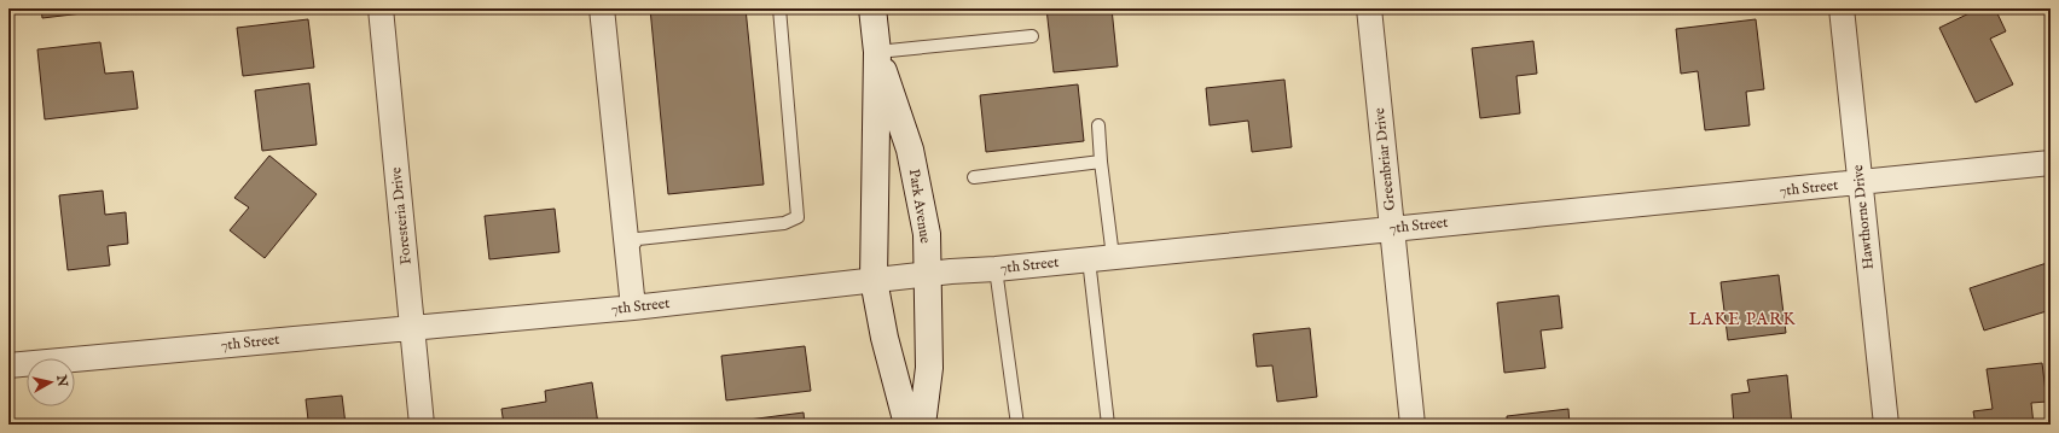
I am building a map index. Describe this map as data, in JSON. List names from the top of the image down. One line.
{"streets":{"street":["Greenbriar Drive","7th Street","Park Avenue","Foresteria Drive","Hawthorne Drive"]},"crossings":[["Greenbriar Drive","7th Street"],["7th Street","Park Avenue"],["7th Street","Foresteria Drive"],["7th Street","Hawthorne Drive"]],"districts":["LAKE PARK"],"north":"right"}
